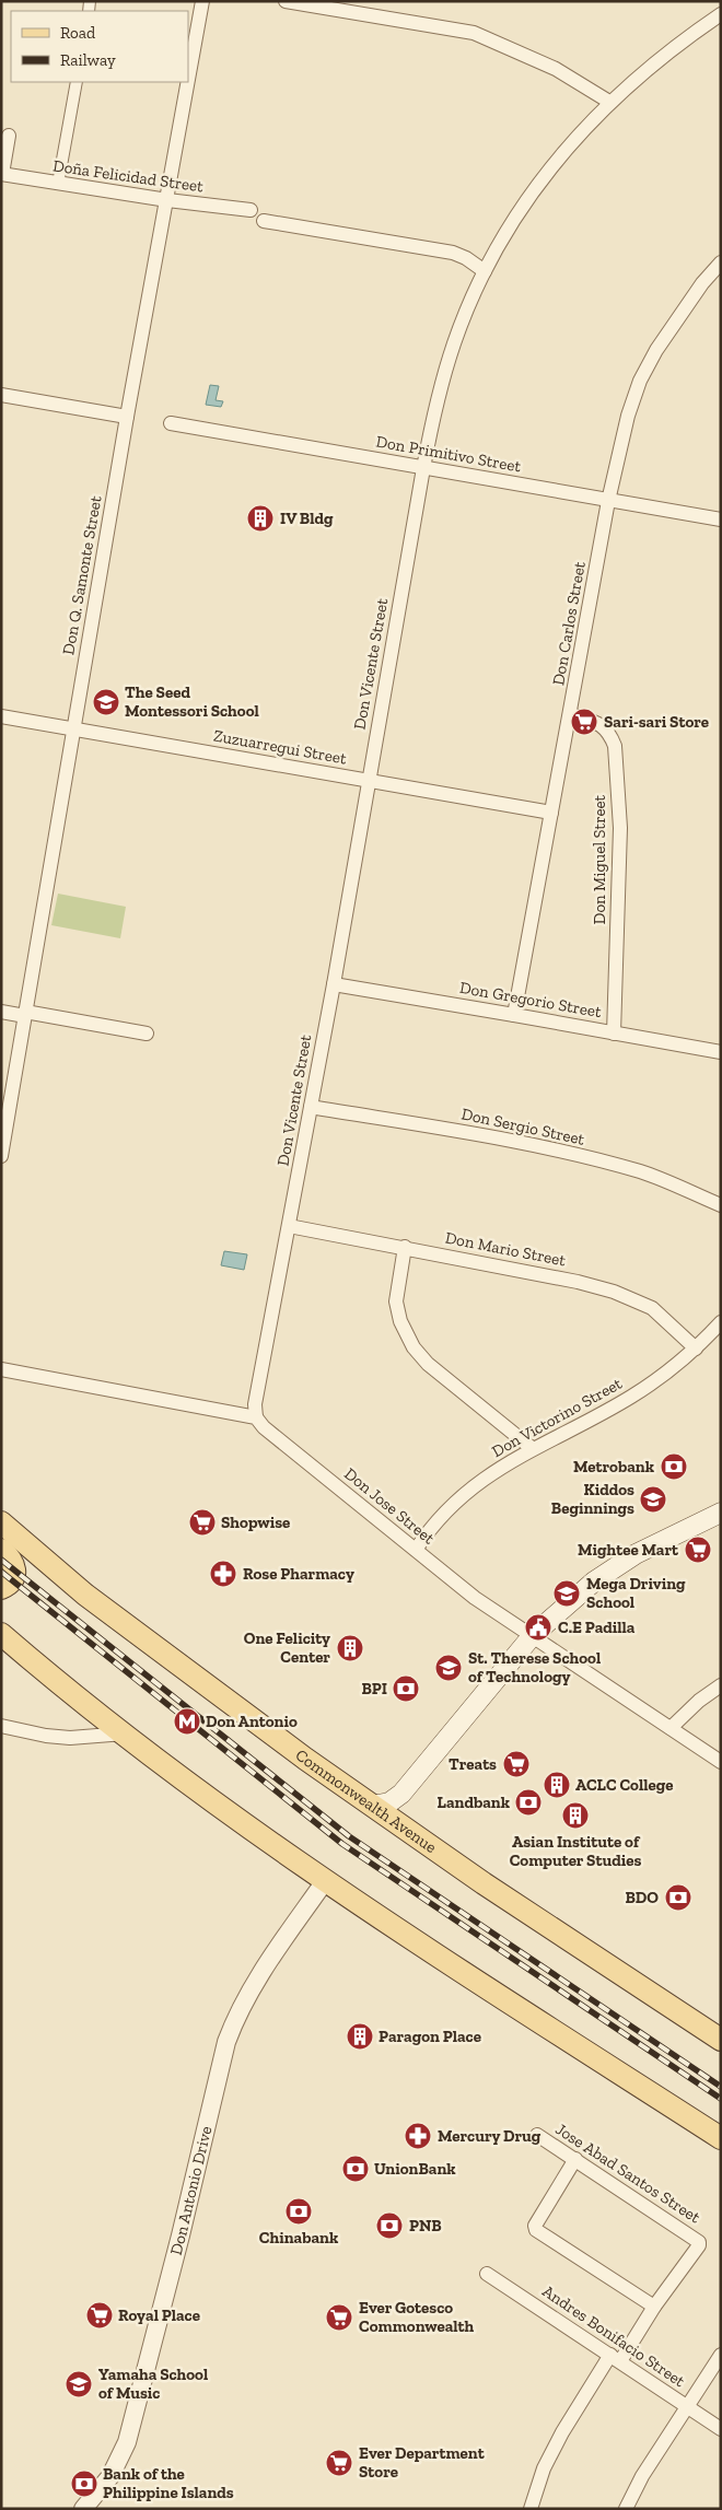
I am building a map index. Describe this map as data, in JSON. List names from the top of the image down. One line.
{"streets":{"main road":["Commonwealth Avenue"],"street":["Doña Felicidad Street","Don Primitivo Street","Don Q. Samonte Street","Don Carlos Street","Don Vicente Street","Zuzuarregui Street","Don Miguel Street","Don Gregorio Street","Don Sergio Street","Don Mario Street","Don Victorino Street","Don Jose Street","Jose Abad Santos Street","Don Antonio Drive","Andres Bonifacio Street"]},"crossings":[["Doña Felicidad Street","Don Q. Samonte Street"],["Don Primitivo Street","Don Carlos Street"],["Don Primitivo Street","Don Vicente Street"],["Don Q. Samonte Street","Zuzuarregui Street"],["Don Carlos Street","Zuzuarregui Street"],["Don Carlos Street","Don Miguel Street"],["Don Carlos Street","Don Gregorio Street"],["Don Vicente Street","Zuzuarregui Street"],["Don Vicente Street","Don Gregorio Street"],["Don Vicente Street","Don Sergio Street"],["Don Vicente Street","Don Mario Street"],["Don Vicente Street","Don Jose Street"],["Don Miguel Street","Don Gregorio Street"],["Don Mario Street","Don Victorino Street"],["Don Victorino Street","Don Jose Street"]],"places":{"building":["IV Bldg","One Felicity Center","ACLC College","Asian Institute of Computer Studies","Paragon Place"],"school or university":["The Seed Montessori School","Kiddos Beginnings","Mega Driving School","St. Therese School of Technology","Yamaha School of Music"],"supermarket":["Sari-sari Store","Shopwise","Mightee Mart","Treats","Royal Place","Ever Gotesco Commonwealth","Ever Department Store"],"bank":["Metrobank","BPI","Landbank","BDO","UnionBank","Chinabank","PNB","Bank of the Philippine Islands"],"pharmacy":["Rose Pharmacy","Mercury Drug"],"public building":["C.E Padilla"],"metro station":["Don Antonio"]},"legend":["Road","Railway"]}
